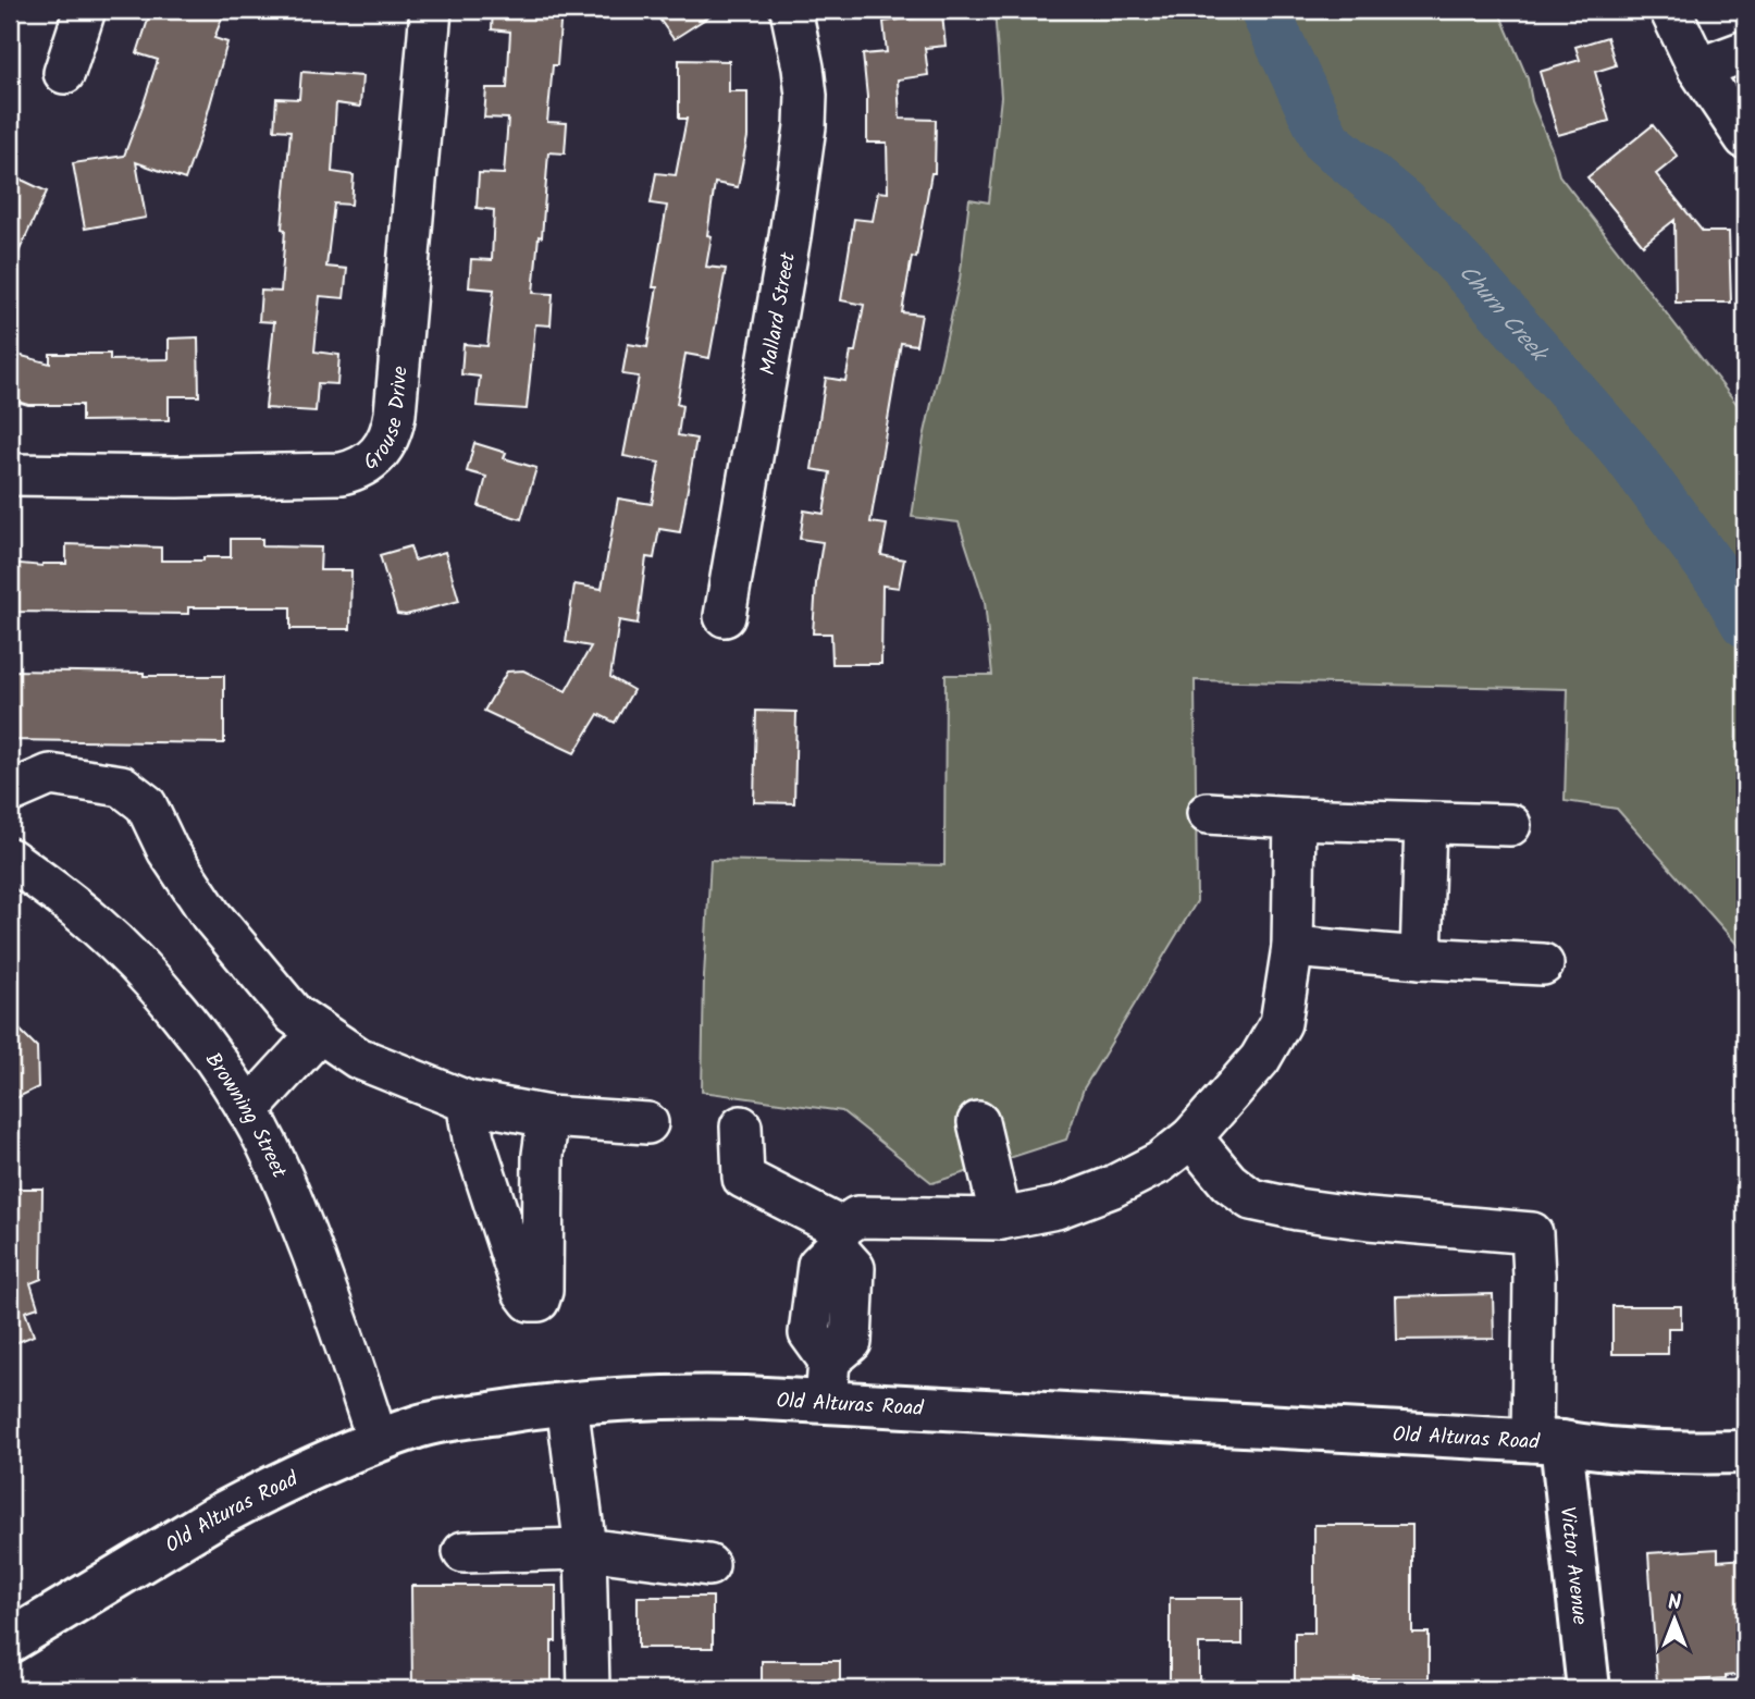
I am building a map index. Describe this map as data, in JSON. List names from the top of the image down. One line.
{"streets":{"main road":["Old Alturas Road","Victor Avenue"],"street":["Mallard Street","Grouse Drive","Browning Street"]},"crossings":[["Browning Street","Old Alturas Road"],["Old Alturas Road","Victor Avenue"]],"water":["Churn Creek"],"north":"top"}
